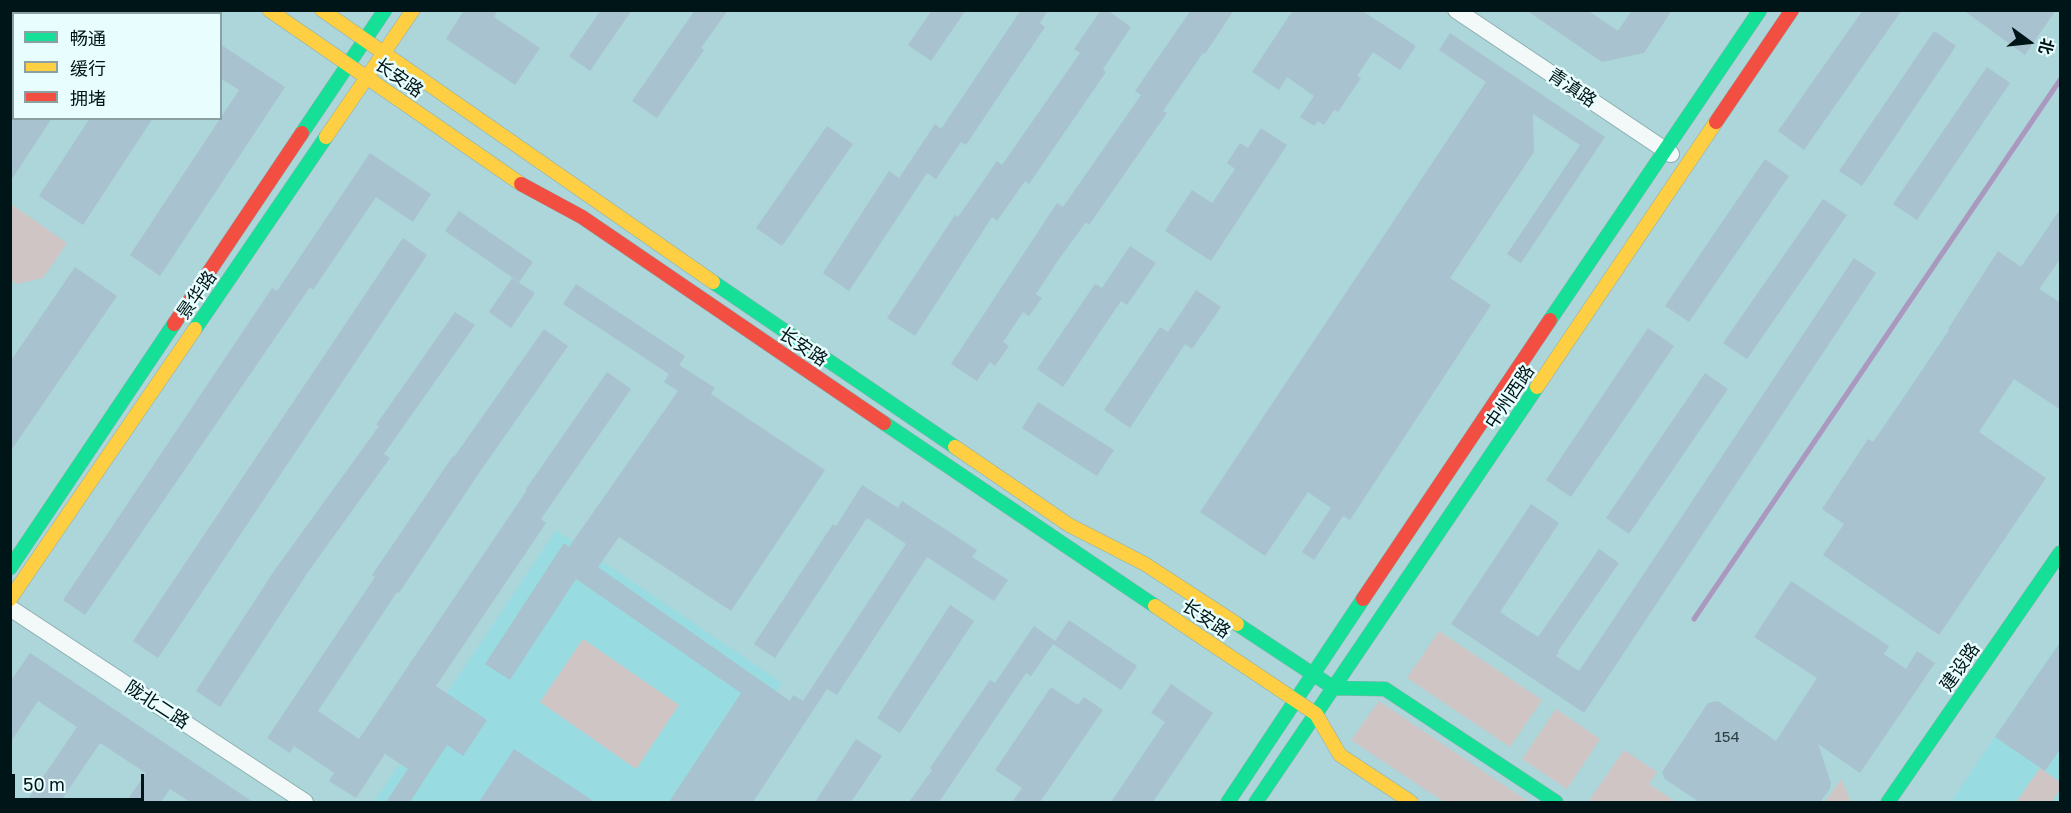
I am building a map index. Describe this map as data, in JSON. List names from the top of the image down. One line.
{"streets":{"main road":["长安路","景华路","中州西路","建设路"],"street":["青滇路","陇北二路"]},"crossings":[["长安路","景华路"],["长安路","中州西路"],["青滇路","中州西路"]],"house_numbers":["154"],"legend":["畅通","缓行","拥堵"],"scale_bar":"50 m","north":"right"}
